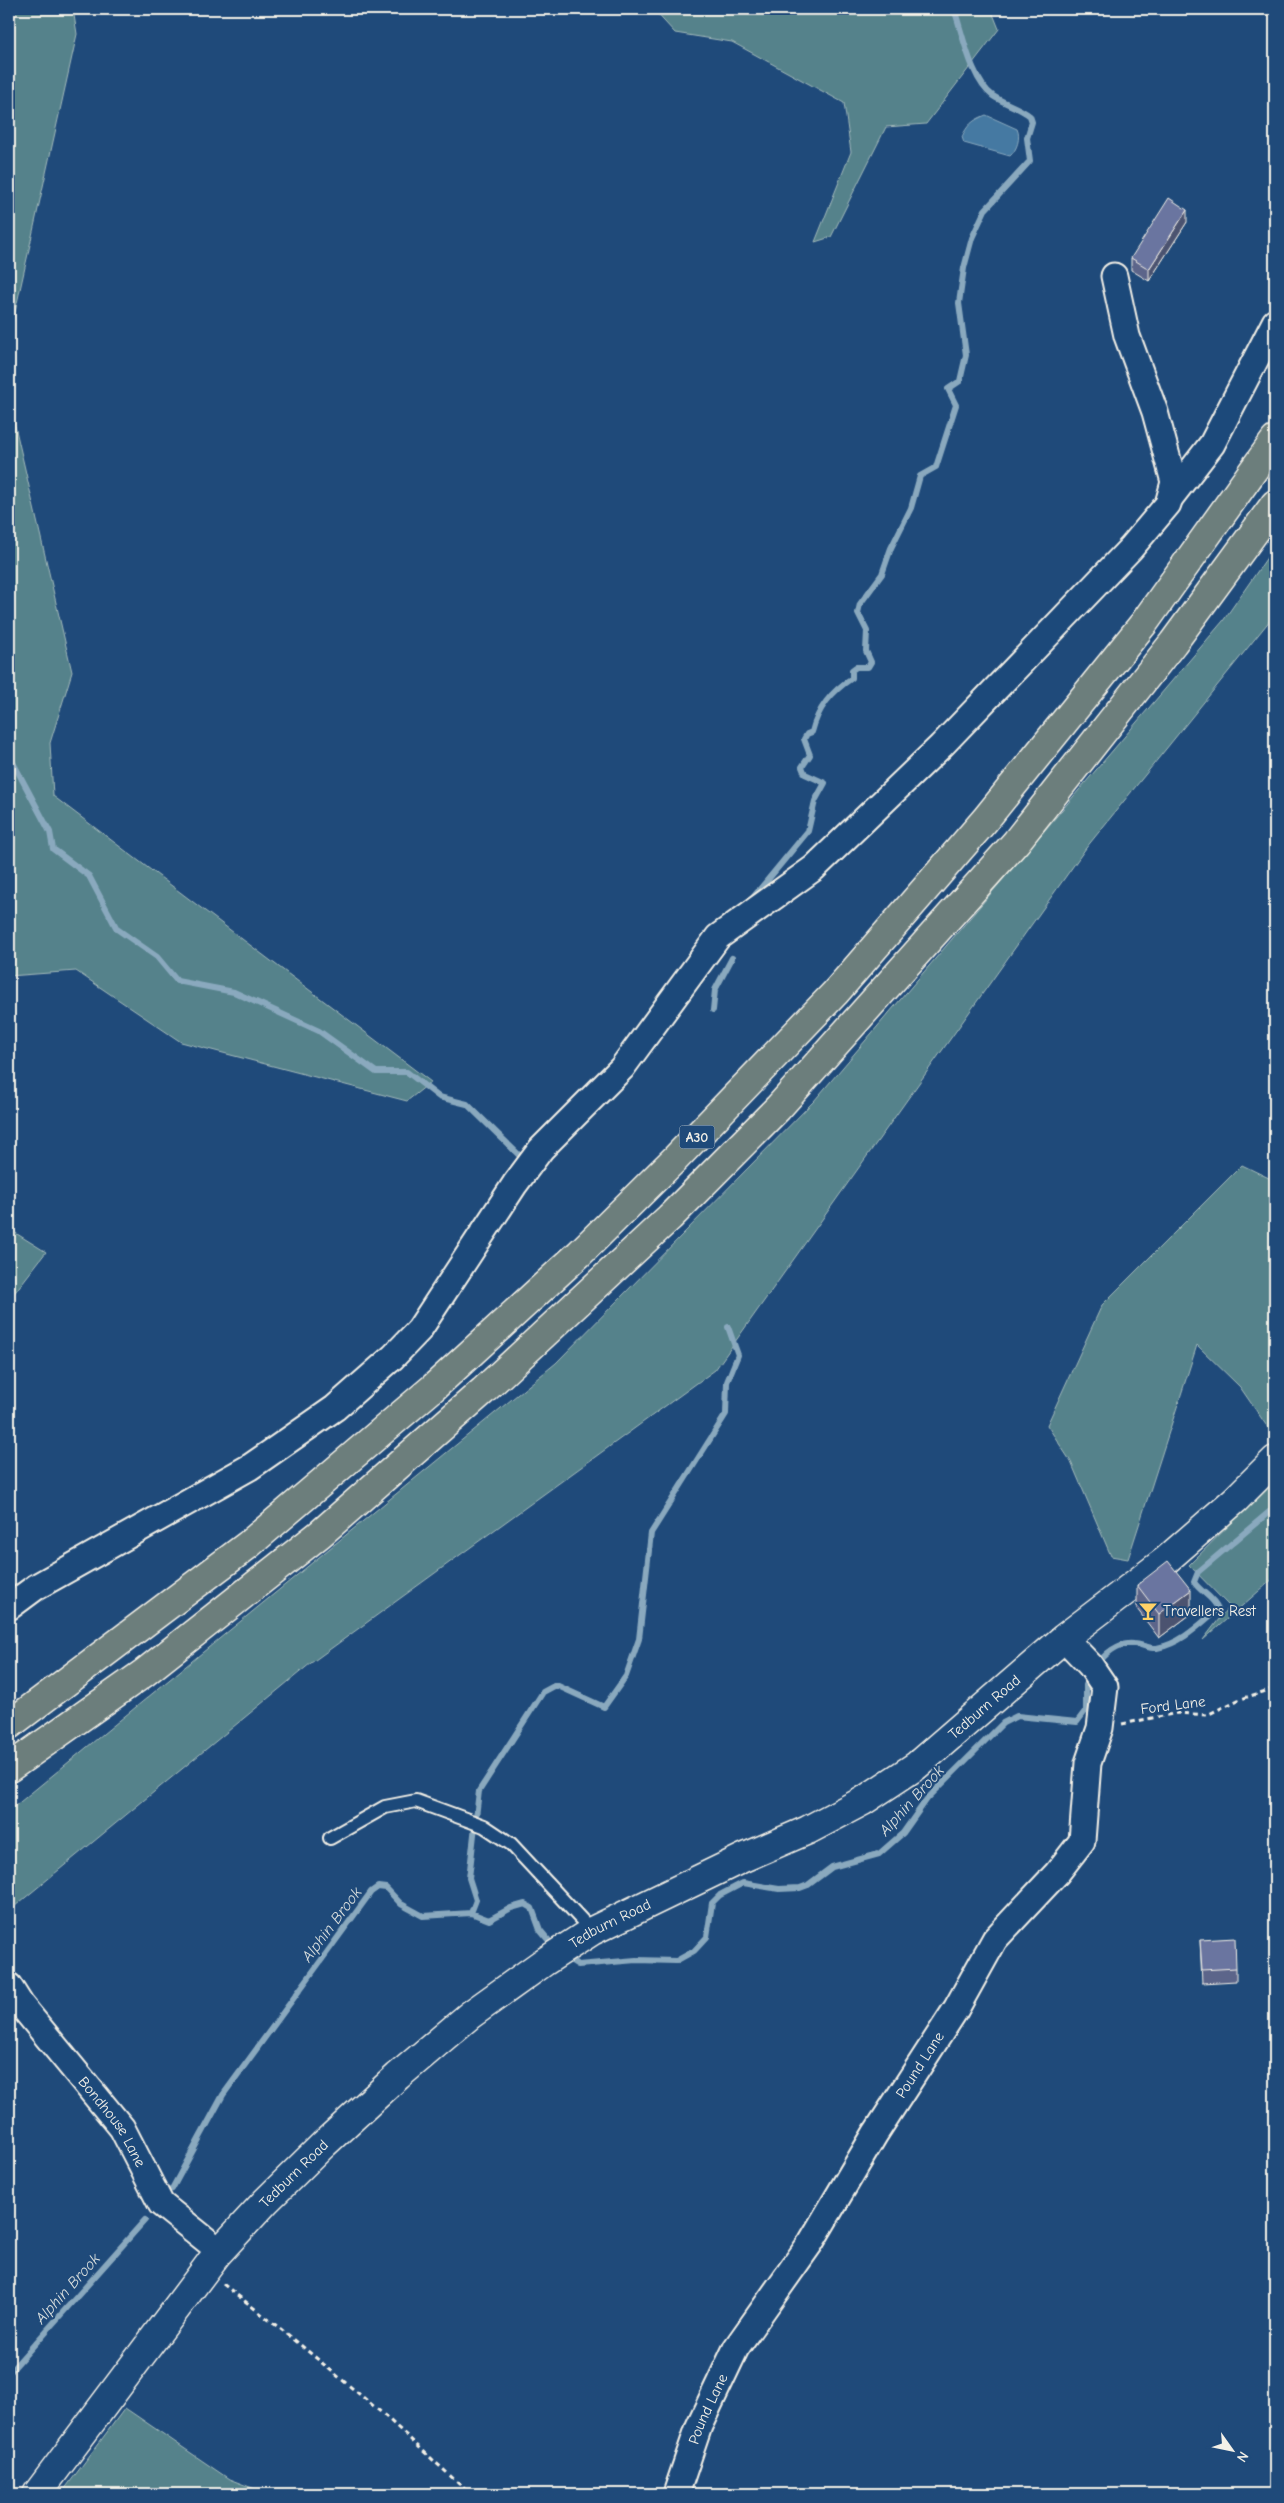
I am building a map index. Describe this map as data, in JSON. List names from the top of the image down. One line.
{"streets":{"highway":["A30"],"street":["Tedburn Road","Pound Lane","Bondhouse Lane"],"path":["Ford Lane"]},"crossings":[["Ford Lane","Pound Lane"],["Tedburn Road","Pound Lane"],["Tedburn Road","Bondhouse Lane"]],"water":["Alphin Brook"],"places":{"bar":["Travellers Rest"]},"north":"bottom right"}
